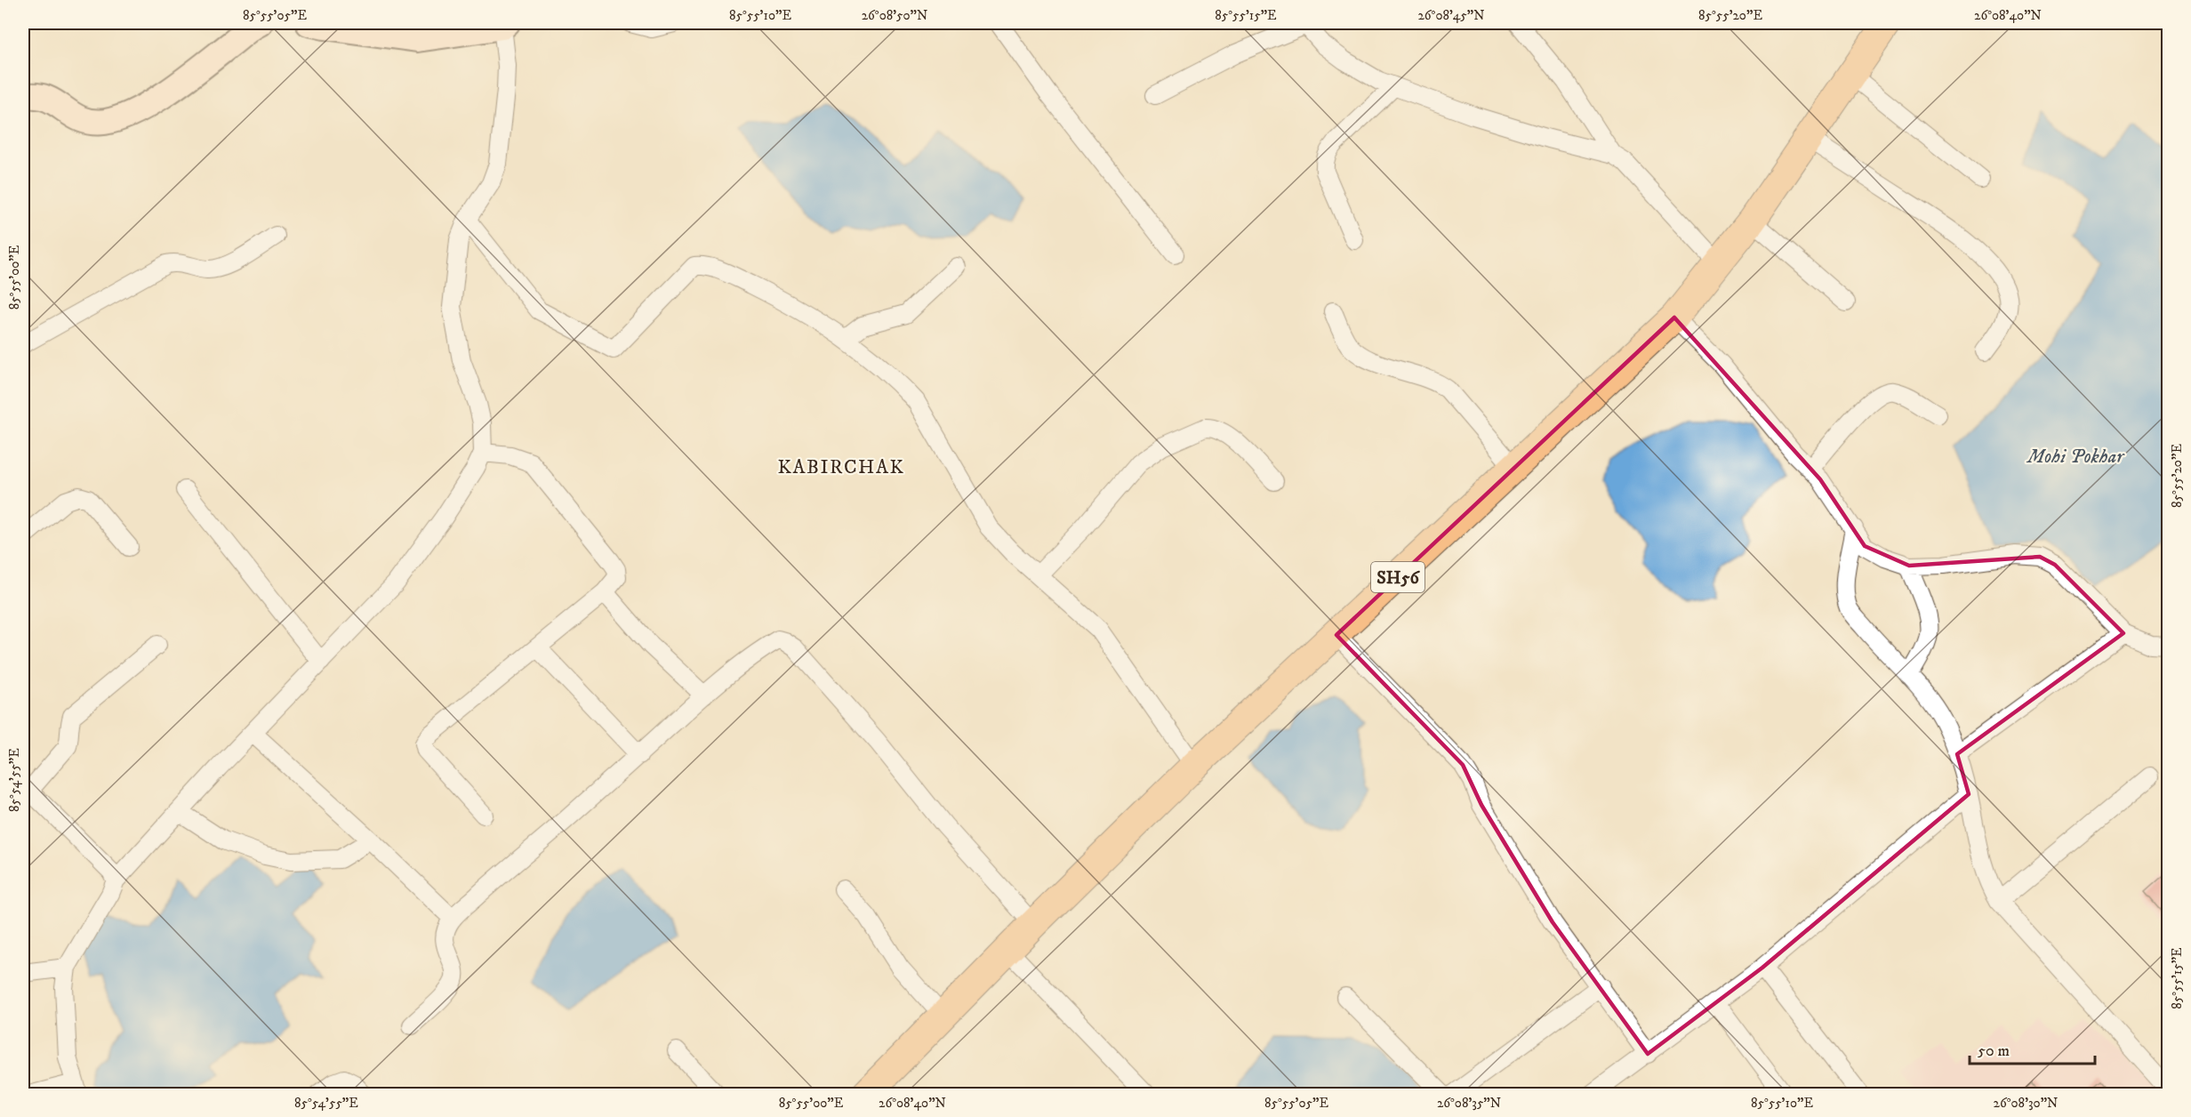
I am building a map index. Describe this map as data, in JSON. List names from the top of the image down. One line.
{"streets":{"main road":["SH56"]},"districts":["KABIRCHAK"],"water":["Mohi Pokhar"],"scale_bar":"50 m","coordinates":["85°55'05\"E","85°55'10\"E","26°08'50\"N","85°55'15\"E","26°08'45\"N","85°55'20\"E","26°08'40\"N","85°55'00\"E","85°54'55\"E","26°08'35\"N","26°08'30\"N"]}
